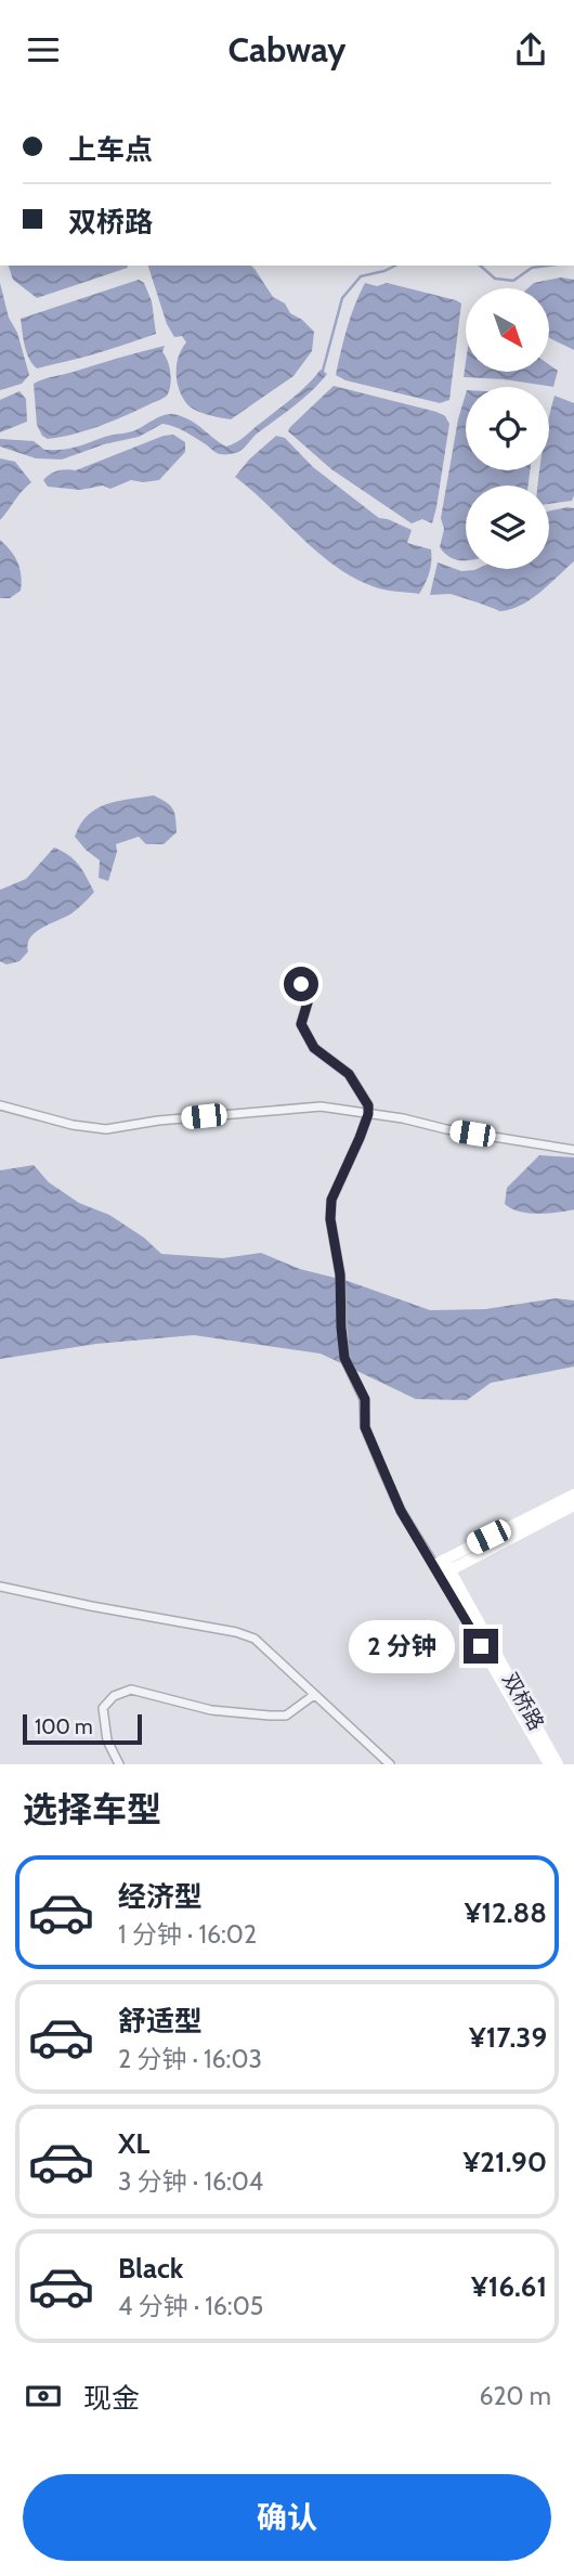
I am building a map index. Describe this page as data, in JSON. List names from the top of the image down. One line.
{"streets":{"street":["双桥路"]},"scale_bar":"100 m","north":"bottom right","page":{"header":"Cabway","banner":["上车点","双桥路"],"bubble":"2 分钟","scale":"100 m","heading":"选择车型","list":[{"name":"经济型","note":"1 分钟 · 16:02","value":"¥12.88"},{"name":"舒适型","note":"2 分钟 · 16:03","value":"¥17.39"},{"name":"XL","note":"3 分钟 · 16:04","value":"¥21.90"},{"name":"Black","note":"4 分钟 · 16:05","value":"¥16.61"}],"pay":["现金","620 m"],"buttons":"确认"}}
